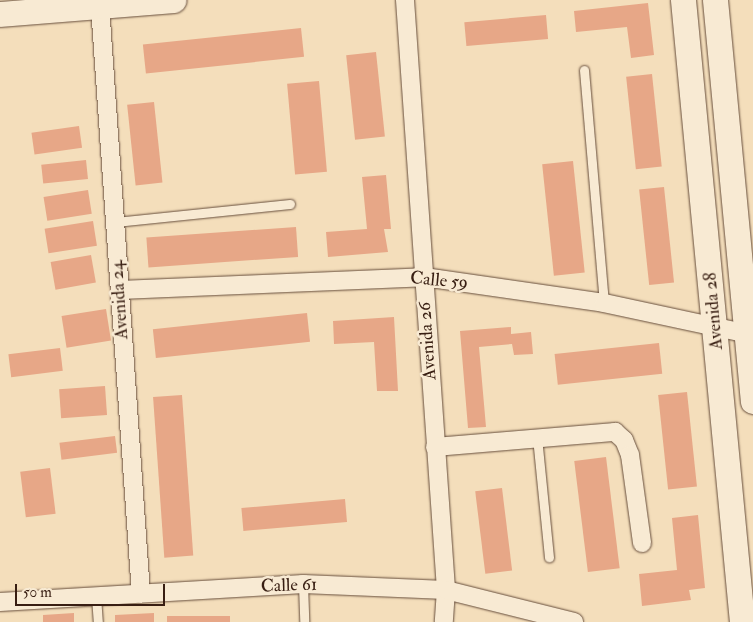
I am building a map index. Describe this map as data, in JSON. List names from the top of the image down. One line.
{"streets":{"main road":["Avenida 28"],"street":["Calle 59","Avenida 24","Avenida 26","Calle 61"]},"crossings":[["Calle 59","Avenida 24"],["Calle 59","Avenida 28"],["Calle 59","Avenida 26"],["Avenida 24","Calle 61"],["Avenida 26","Calle 61"]],"scale_bar":"50 m"}
